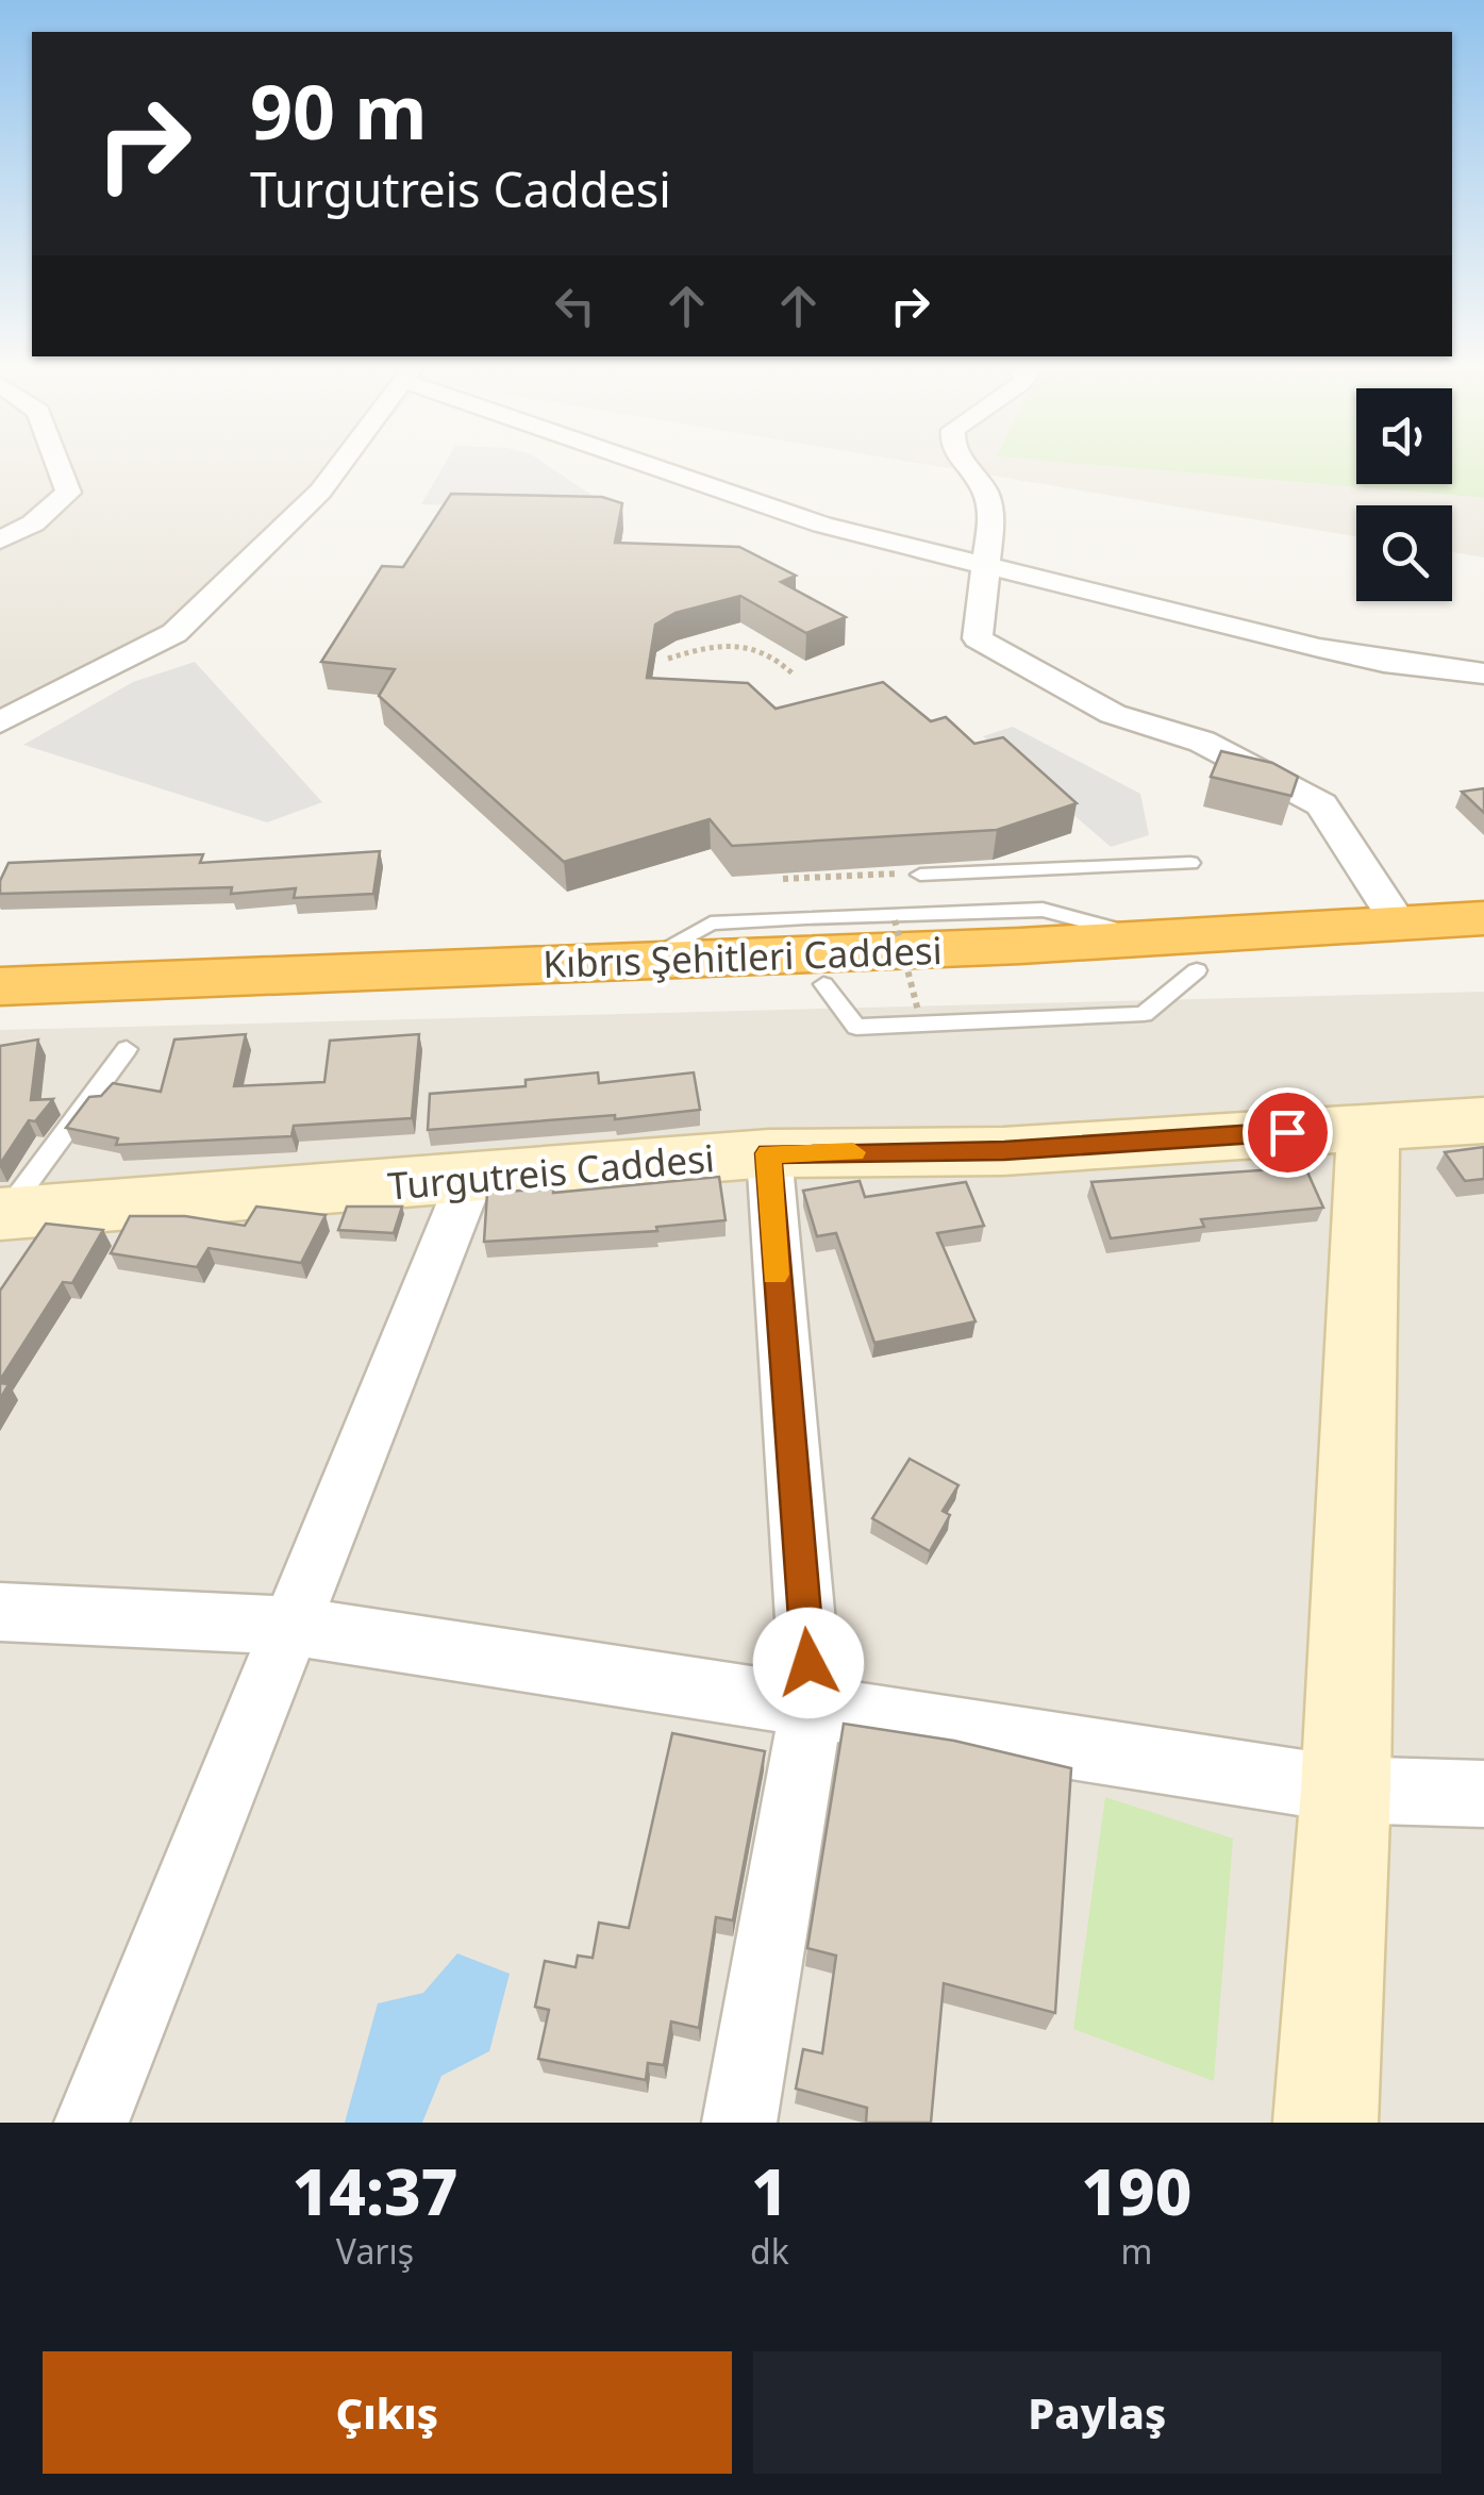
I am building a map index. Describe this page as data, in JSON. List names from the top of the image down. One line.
{"streets":{"highway":["Kıbrıs Şehitleri Caddesi"],"street":["Turgutreis Caddesi"]},"page":{"turn":["90 m","Turgutreis Caddesi"],"eta":["14:37","Varış","1","dk","190","m"],"buttons":["Çıkış","Paylaş"]}}
